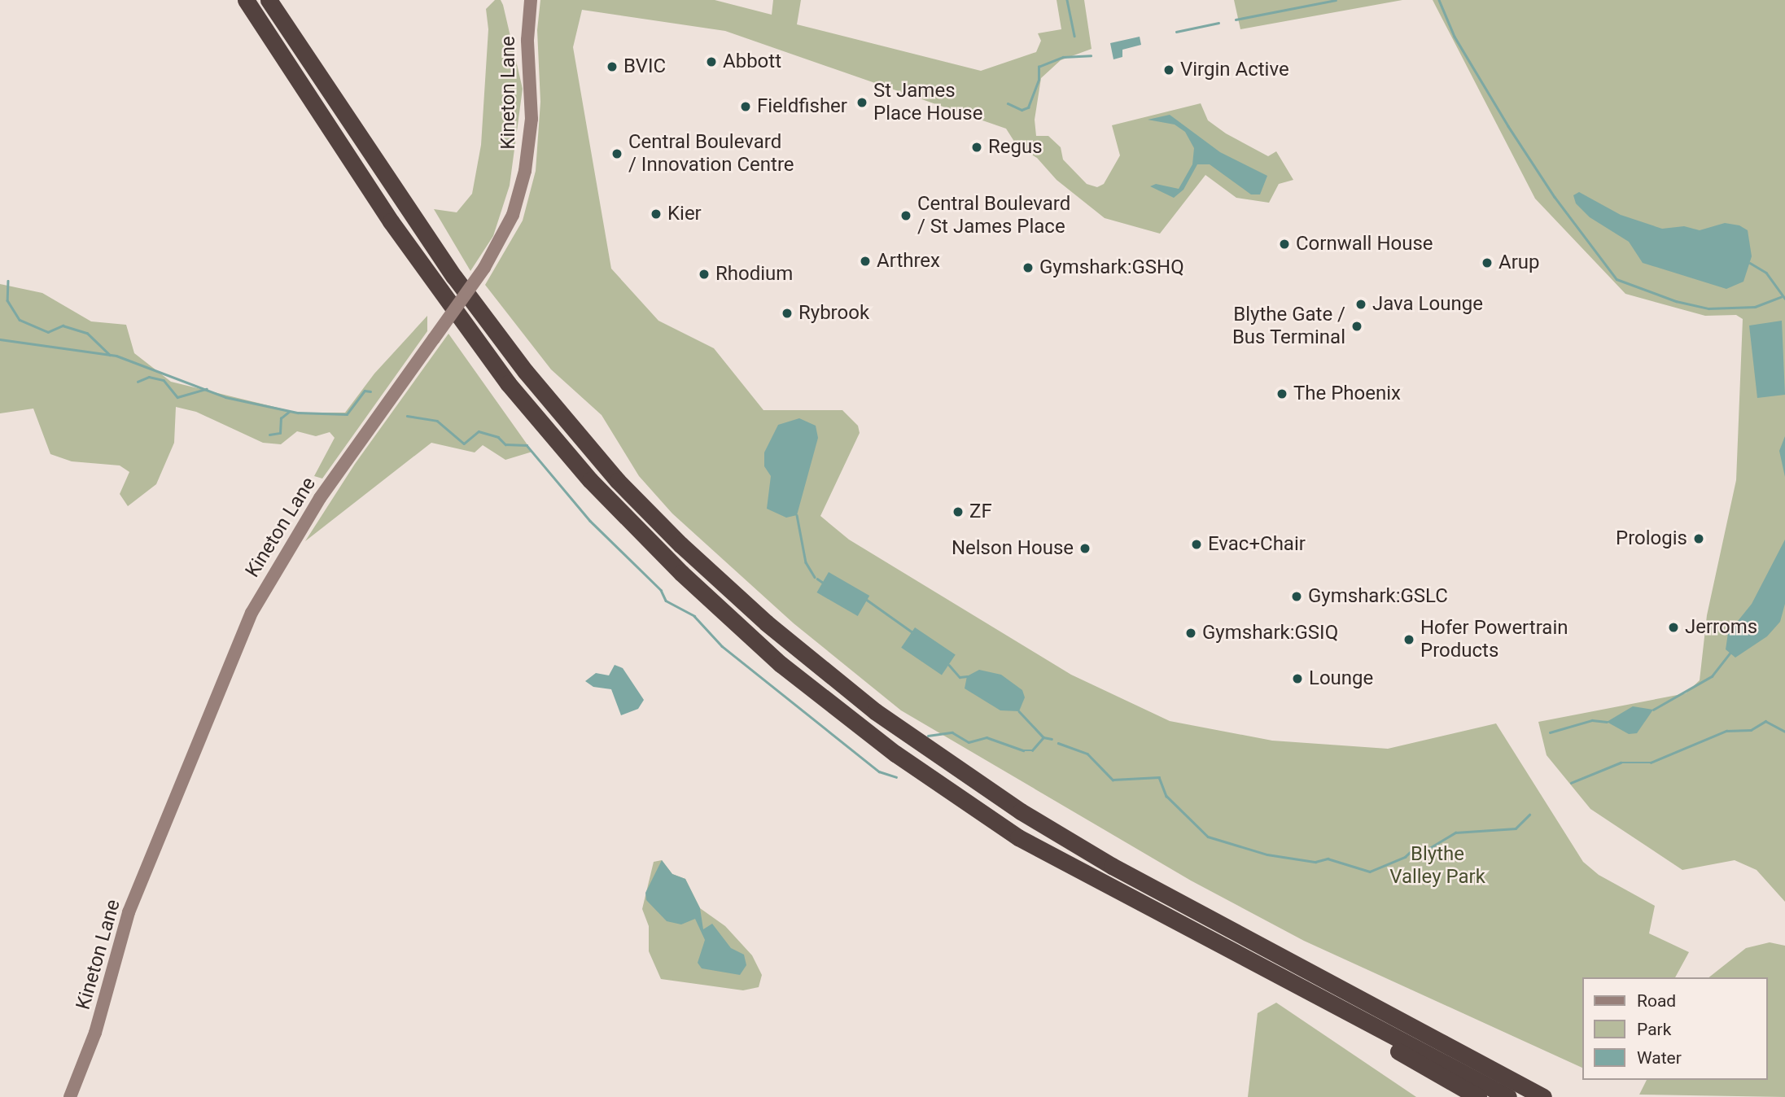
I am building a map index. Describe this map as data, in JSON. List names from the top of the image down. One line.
{"streets":{"street":["Kineton Lane"]},"parks":["Blythe Valley Park"],"places":["Abbott","BVIC","Virgin Active","St James Place House","Fieldfisher","Regus","Central Boulevard / Innovation Centre","Kier","Central Boulevard / St James Place","Cornwall House","Arthrex","Arup","Gymshark:GSHQ","Rhodium","Java Lounge","Rybrook","Blythe Gate / Bus Terminal","The Phoenix","ZF","Prologis","Evac+Chair","Nelson House","Gymshark:GSLC","Jerroms","Gymshark:GSIQ","Hofer Powertrain Products","Lounge"],"legend":["Road","Park","Water"]}
